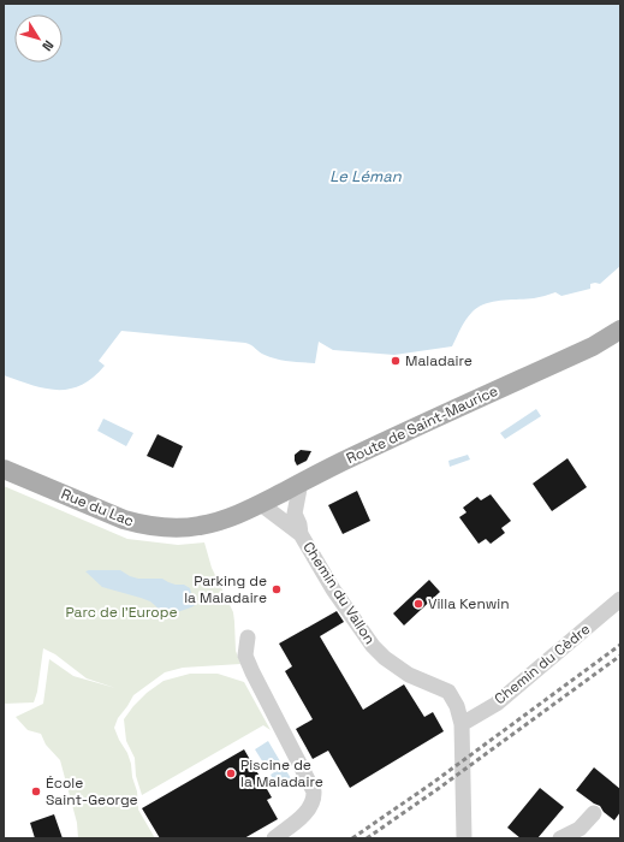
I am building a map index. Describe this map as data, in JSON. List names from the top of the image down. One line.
{"streets":{"main road":["Route de Saint-Maurice","Rue du Lac"],"street":["Chemin du Vallon","Chemin du Cèdre"]},"crossings":[["Route de Saint-Maurice","Rue du Lac"],["Route de Saint-Maurice","Chemin du Vallon"],["Chemin du Vallon","Chemin du Cèdre"]],"water":["Le Léman"],"parks":["Parc de l'Europe"],"places":["Maladaire","Parking de la Maladaire","Villa Kenwin","Piscine de la Maladaire","École Saint-George"],"north":"bottom right"}
